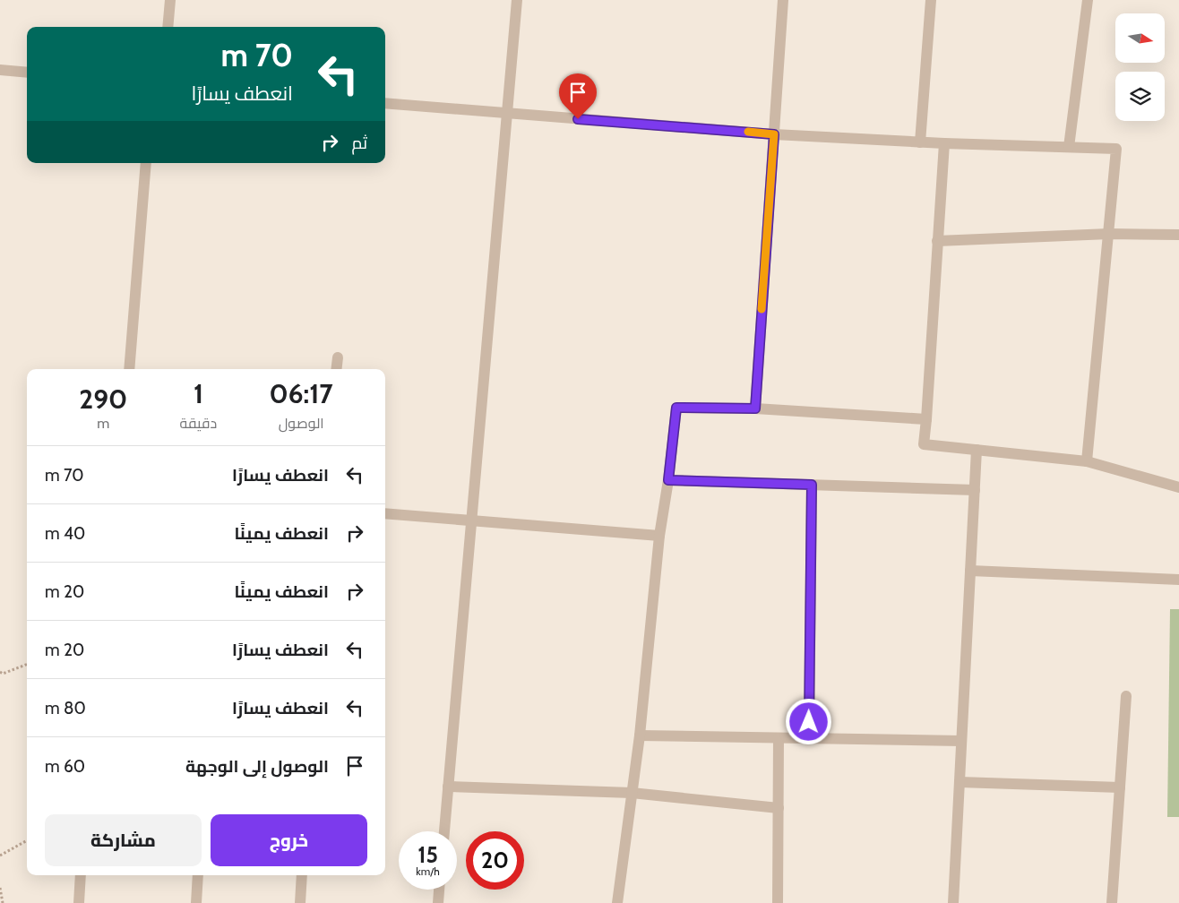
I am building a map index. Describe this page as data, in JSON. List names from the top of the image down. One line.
{"north":"right","page":{"turn":["70 m","انعطف يسارًا"],"then":"ثم","eta":["06:17","الوصول","1","دقيقة","290","m"],"list":[{"name":"انعطف يسارًا","value":"70 m"},{"name":"انعطف يمينًا","value":"40 m"},{"name":"انعطف يمينًا","value":"20 m"},{"name":"انعطف يسارًا","value":"20 m"},{"name":"انعطف يسارًا","value":"80 m"},{"name":"الوصول إلى الوجهة","value":"60 m"}],"buttons":["خروج","مشاركة"],"speed":"15 km/h","limit":"20"}}
